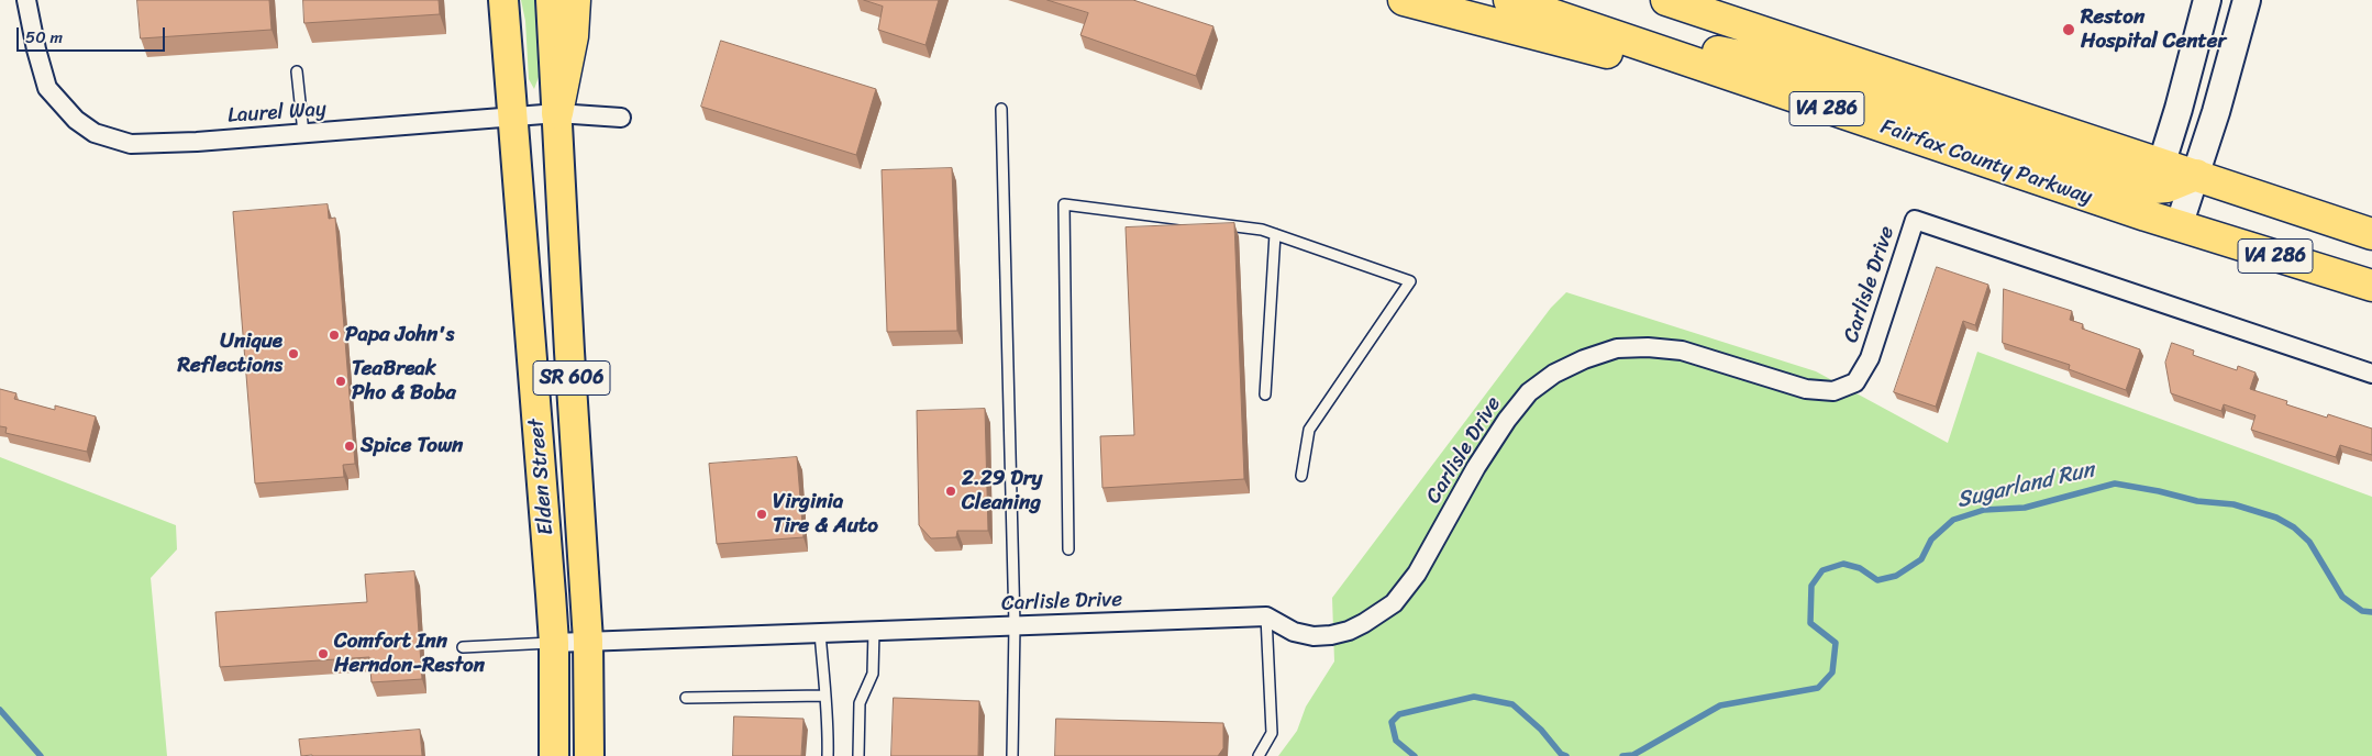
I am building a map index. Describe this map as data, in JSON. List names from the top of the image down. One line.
{"streets":{"highway":["VA 286","Fairfax County Parkway"],"main road":["SR 606","Elden Street"],"street":["Laurel Way","Carlisle Drive"]},"crossings":[["Laurel Way","Elden Street"],["Carlisle Drive","Elden Street"]],"water":["Sugarland Run"],"places":["Reston Hospital Center","Papa John's","Unique Reflections","TeaBreak Pho & Boba","Spice Town","2.29 Dry Cleaning","Virginia Tire & Auto","Comfort Inn Herndon-Reston"],"scale_bar":"50 m"}
